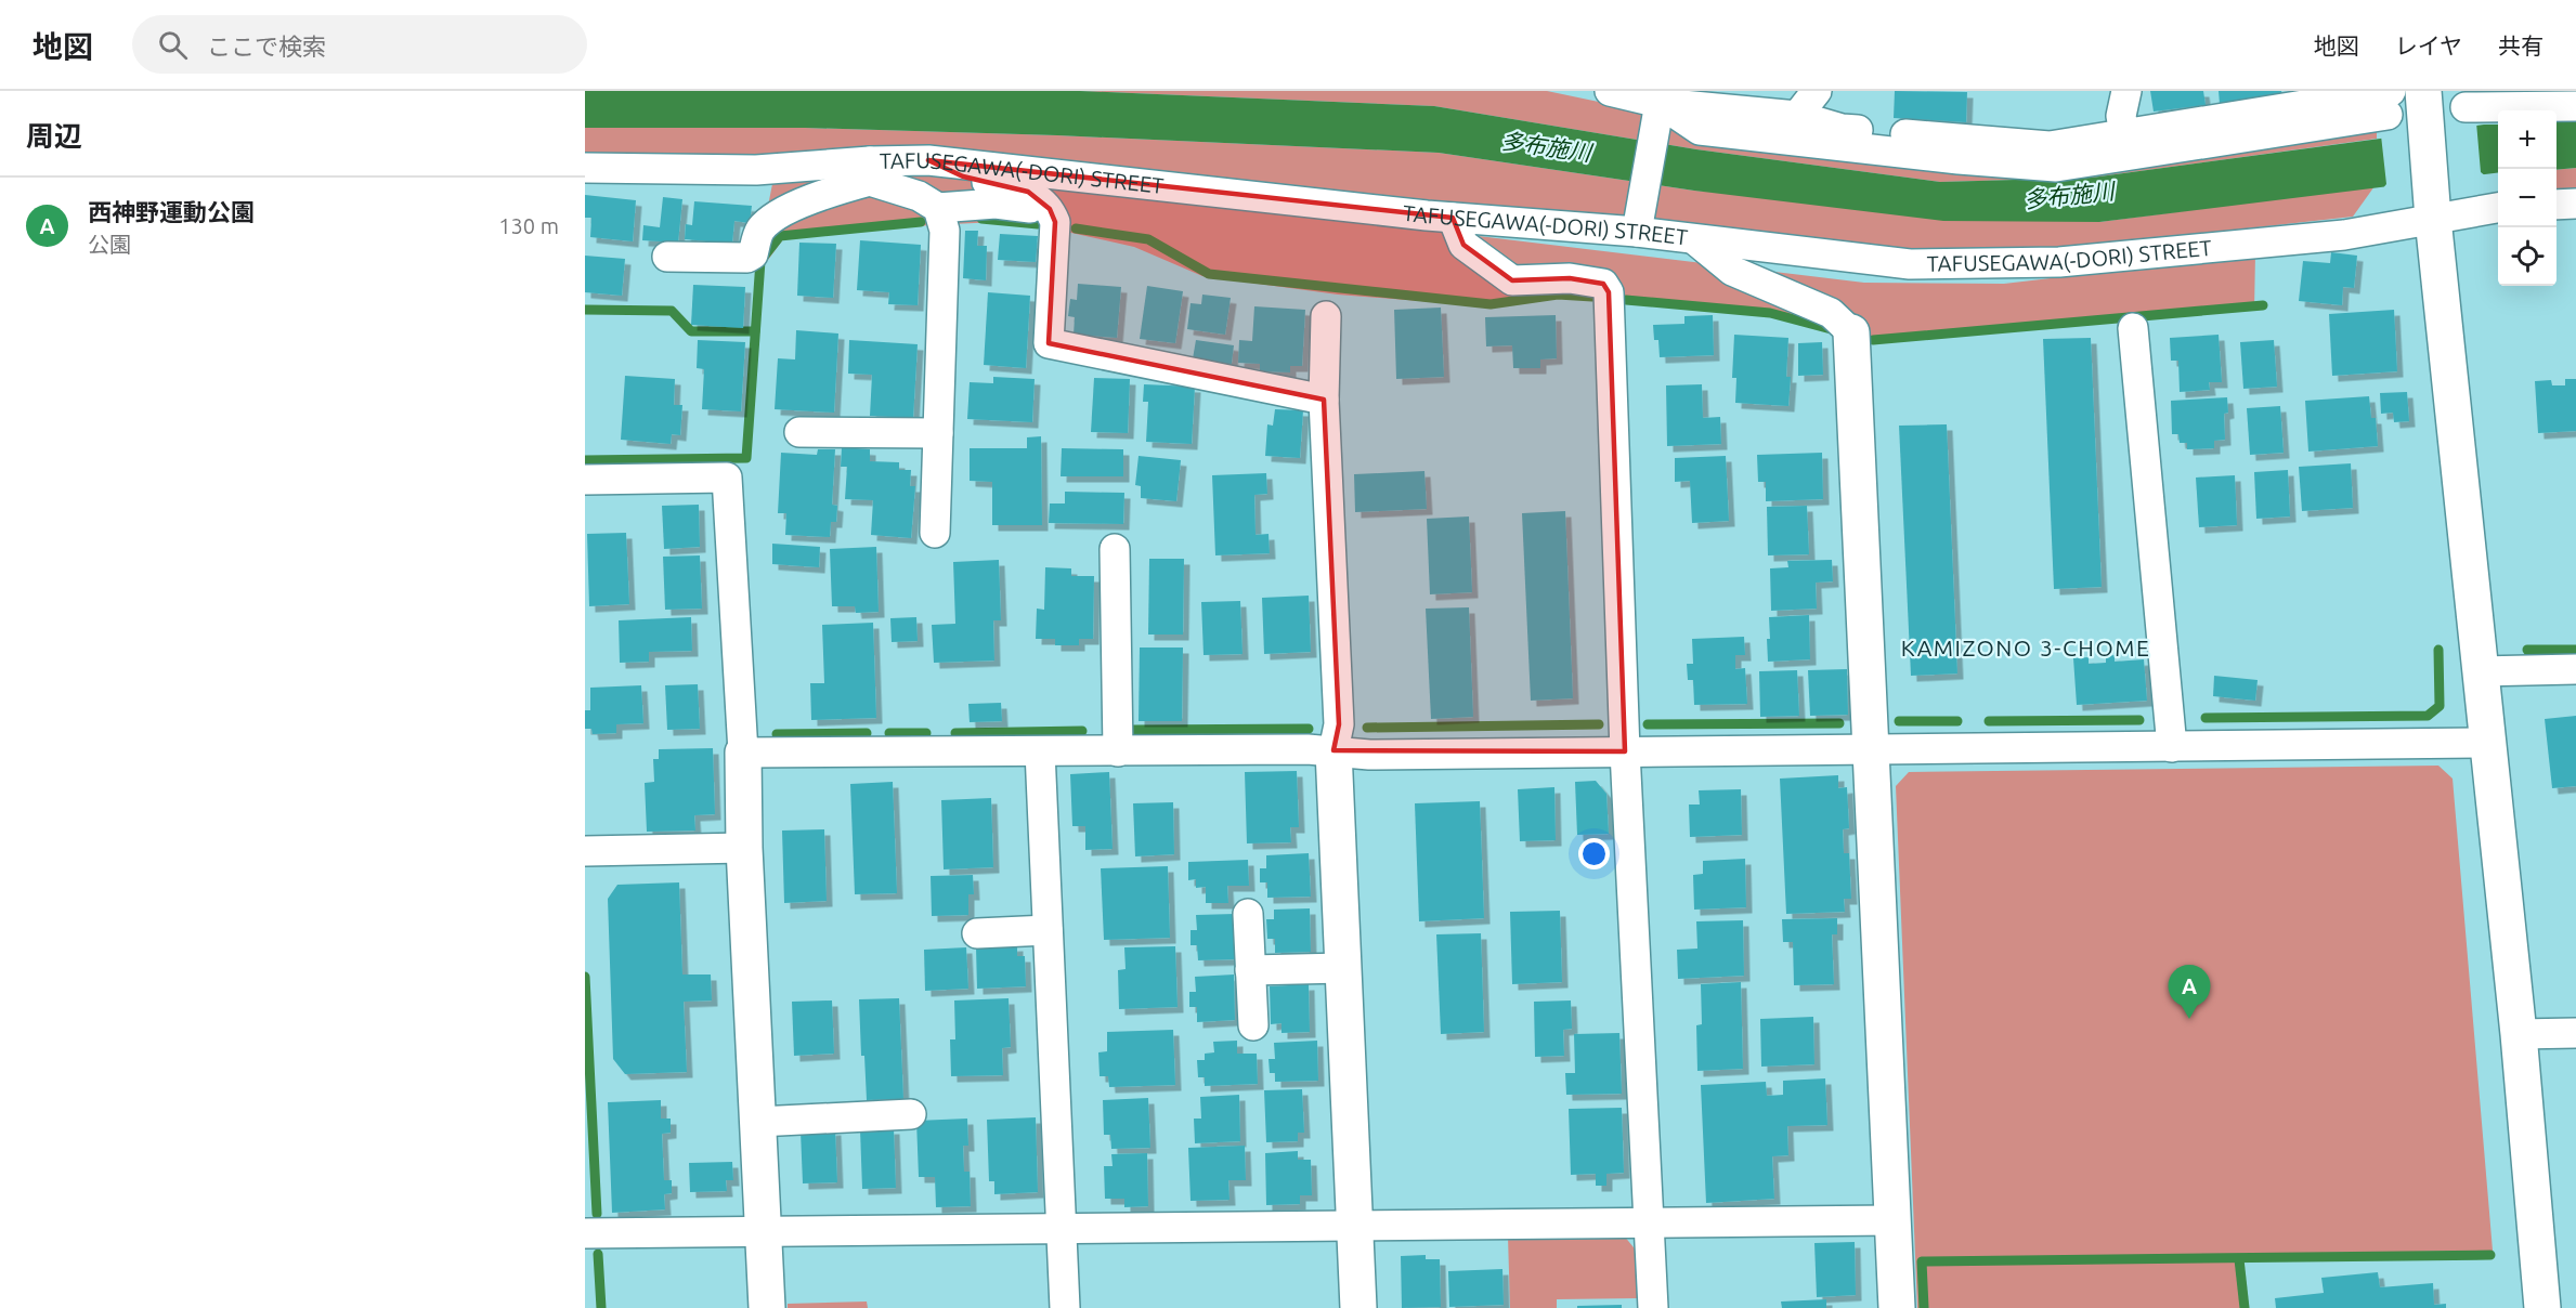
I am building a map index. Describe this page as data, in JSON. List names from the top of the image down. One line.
{"streets":{"street":["TAFUSEGAWA(-DORI) STREET"]},"districts":["KAMIZONO 3-CHOME"],"water":["多布施川"],"page":{"header":"地図","search":"ここで検索","nav":["地図","レイヤ","共有"],"heading":"周辺","map_buttons":["+","−"],"list":[{"mark":"A","name":"西神野運動公園","note":"公園","value":"130 m"}],"pins":"A"}}
